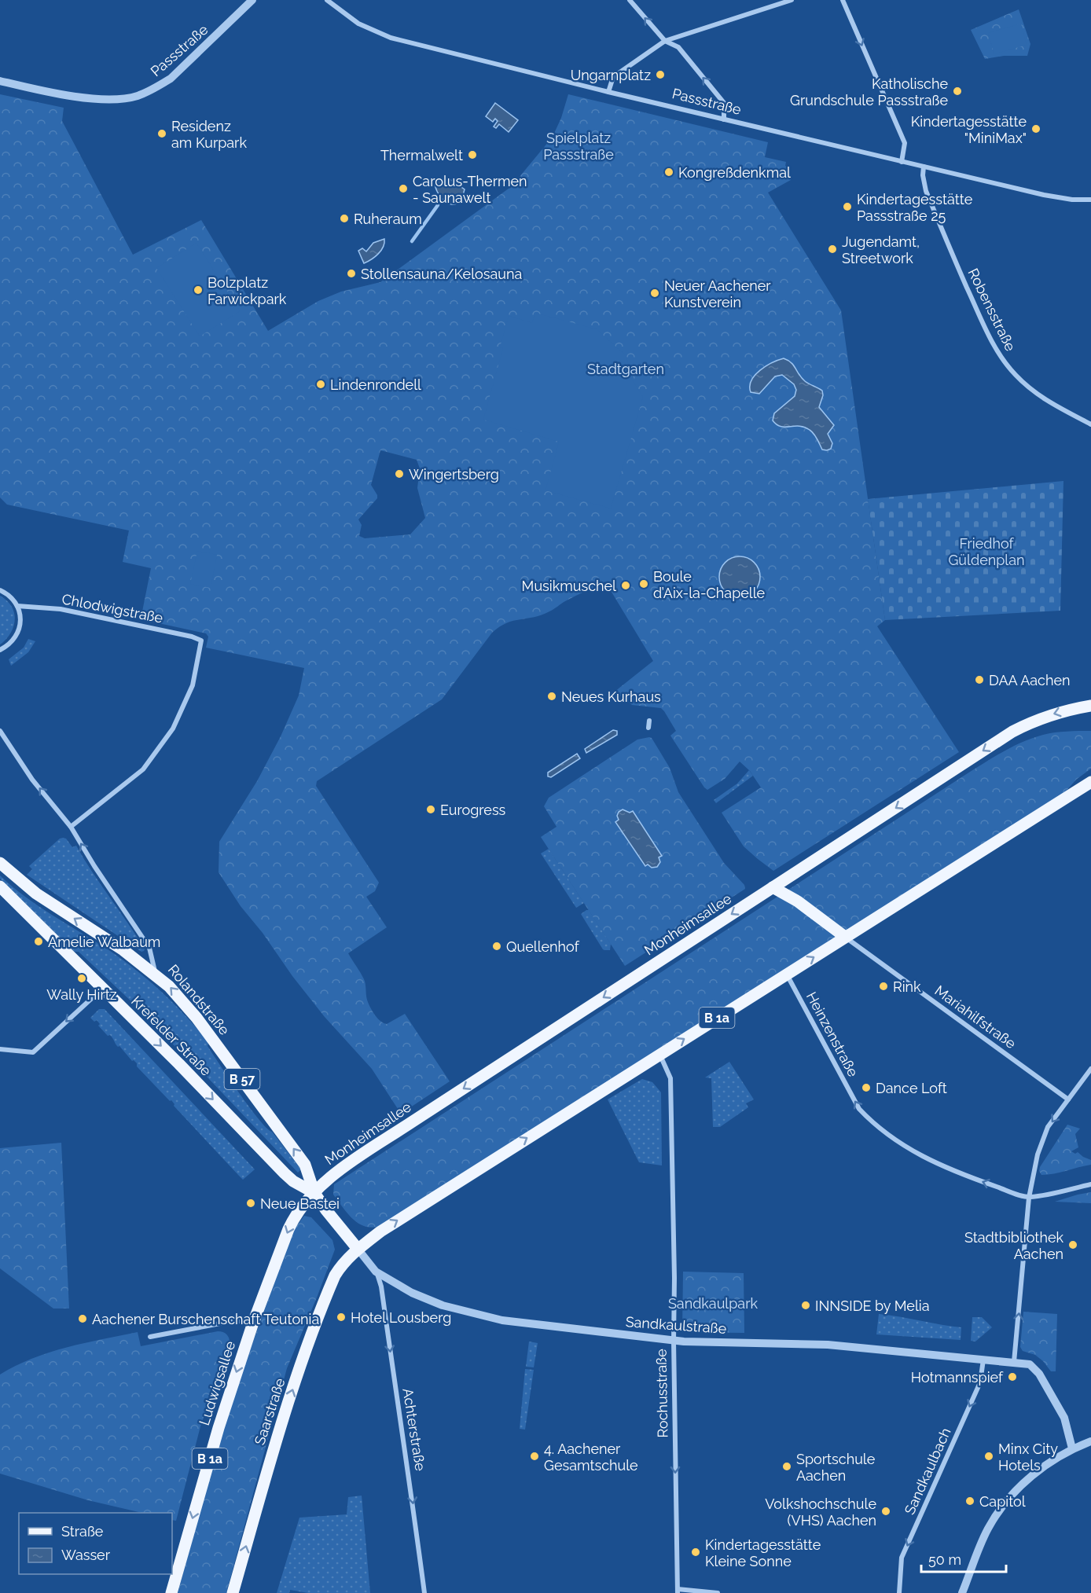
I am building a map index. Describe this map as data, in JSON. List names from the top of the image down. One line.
{"streets":{"main road":["Monheimsallee","Rolandstraße","B 1a","Krefelder Straße","B 57","Ludwigsallee","Saarstraße"],"street":["Passstraße","Robensstraße","Chlodwigstraße","Mariahilfstraße","Heinzenstraße","Sandkaulstraße","Rochusstraße","Achterstraße","Sandkaulbach"]},"crossings":[["Passstraße","Robensstraße"],["Chlodwigstraße","Rolandstraße"],["Monheimsallee","Rolandstraße"],["Monheimsallee","Krefelder Straße"],["Monheimsallee","Ludwigsallee"],["Rolandstraße","Krefelder Straße"],["Rolandstraße","B 57"],["Rolandstraße","Ludwigsallee"],["Mariahilfstraße","B 1a"],["B 1a","Heinzenstraße"],["B 1a","Krefelder Straße"],["B 1a","Sandkaulstraße"],["B 1a","Rochusstraße"],["B 1a","Saarstraße"],["Krefelder Straße","Sandkaulstraße"],["Krefelder Straße","Ludwigsallee"],["Krefelder Straße","Saarstraße"],["Sandkaulstraße","Rochusstraße"],["Sandkaulstraße","Saarstraße"],["Sandkaulstraße","Achterstraße"],["Sandkaulstraße","Sandkaulbach"]],"one_way":["Rolandstraße","Heinzenstraße","Krefelder Straße","Ludwigsallee","Rochusstraße","Saarstraße","Achterstraße","Sandkaulbach"],"parks":["Spielplatz Passstraße","Stadtgarten","Friedhof Güldenplan","Sandkaulpark"],"places":["Ungarnplatz","Katholische Grundschule Passstraße","Kindertagesstätte \"MiniMax\"","Residenz am Kurpark","Thermalwelt","Kongreßdenkmal","Carolus-Thermen - Saunawelt","Kindertagesstätte Passstraße 25","Ruheraum","Jugendamt, Streetwork","Stollensauna/Kelosauna","Bolzplatz Farwickpark","Neuer Aachener Kunstverein","Lindenrondell","Wingertsberg","Boule d’Aix-la-Chapelle","Musikmuschel","DAA Aachen","Neues Kurhaus","Eurogress","Amelie Walbaum","Quellenhof","Wally Hirtz","Rink","Dance Loft","Neue Bastei","Stadtbibliothek Aachen","INNSIDE by Melia","Hotel Lousberg","Aachener Burschenschaft Teutonia","Hotmannspief","4. Aachener Gesamtschule","Minx City Hotels","Sportschule Aachen","Capitol","Volkshochschule (VHS) Aachen","Kindertagesstätte Kleine Sonne"],"legend":["Straße","Wasser"],"scale_bar":"50 m"}
